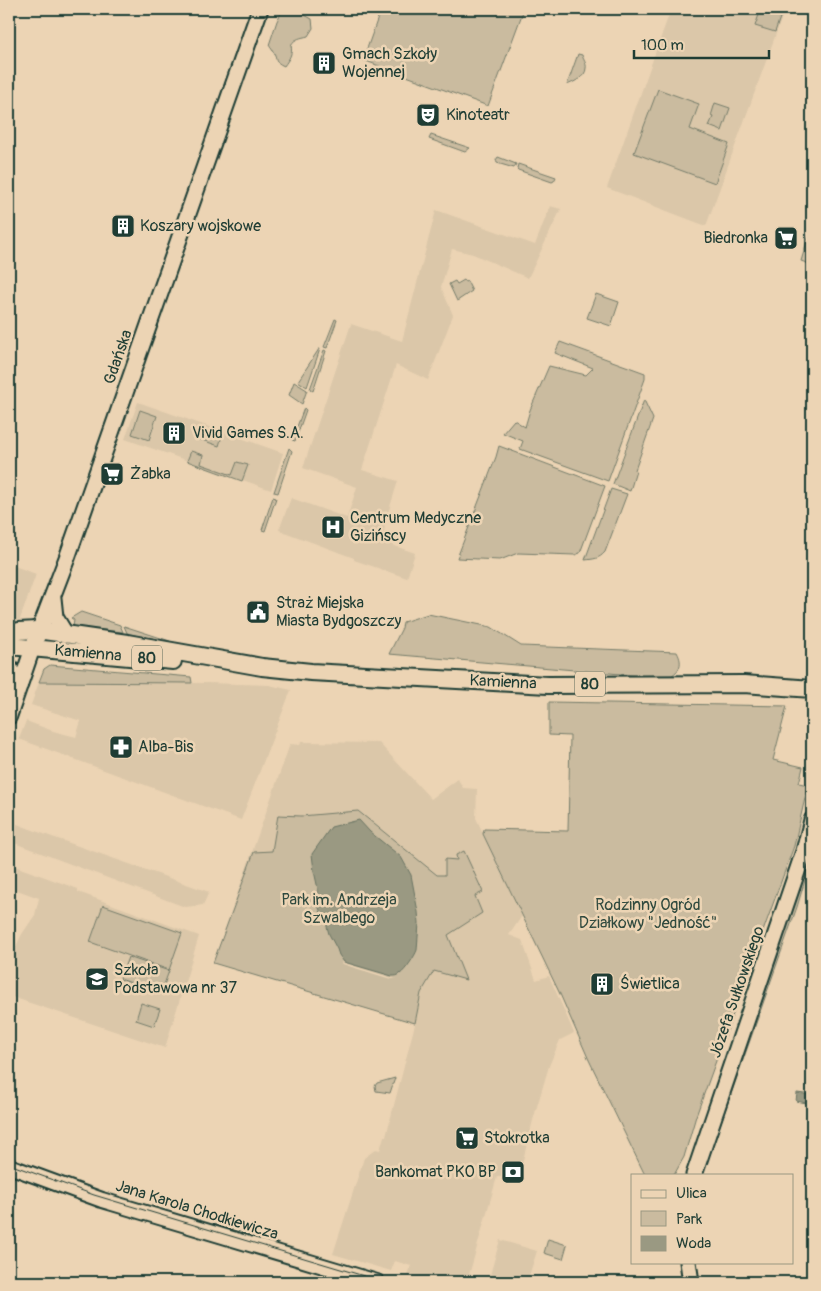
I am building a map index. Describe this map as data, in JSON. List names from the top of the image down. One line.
{"streets":{"main road":["Gdańska","Kamienna","80","Józefa Sułkowskiego"],"street":["Jana Karola Chodkiewicza"]},"crossings":[["Gdańska","Kamienna"],["Gdańska","80"],["Kamienna","80"]],"parks":["Park im. Andrzeja Szwalbego","Rodzinny Ogród Działkowy \"Jedność\""],"places":{"building":["Gmach Szkoły Wojennej","Koszary wojskowe","Vivid Games S.A.","Świetlica"],"theatre":["Kinoteatr"],"supermarket":["Biedronka","Żabka","Stokrotka"],"hospital":["Centrum Medyczne Gizińscy"],"public building":["Straż Miejska Miasta Bydgoszczy"],"pharmacy":["Alba-Bis"],"school or university":["Szkoła Podstawowa nr 37"],"bank":["Bankomat PKO BP"]},"legend":["Ulica","Park","Woda"],"scale_bar":"100 m"}
